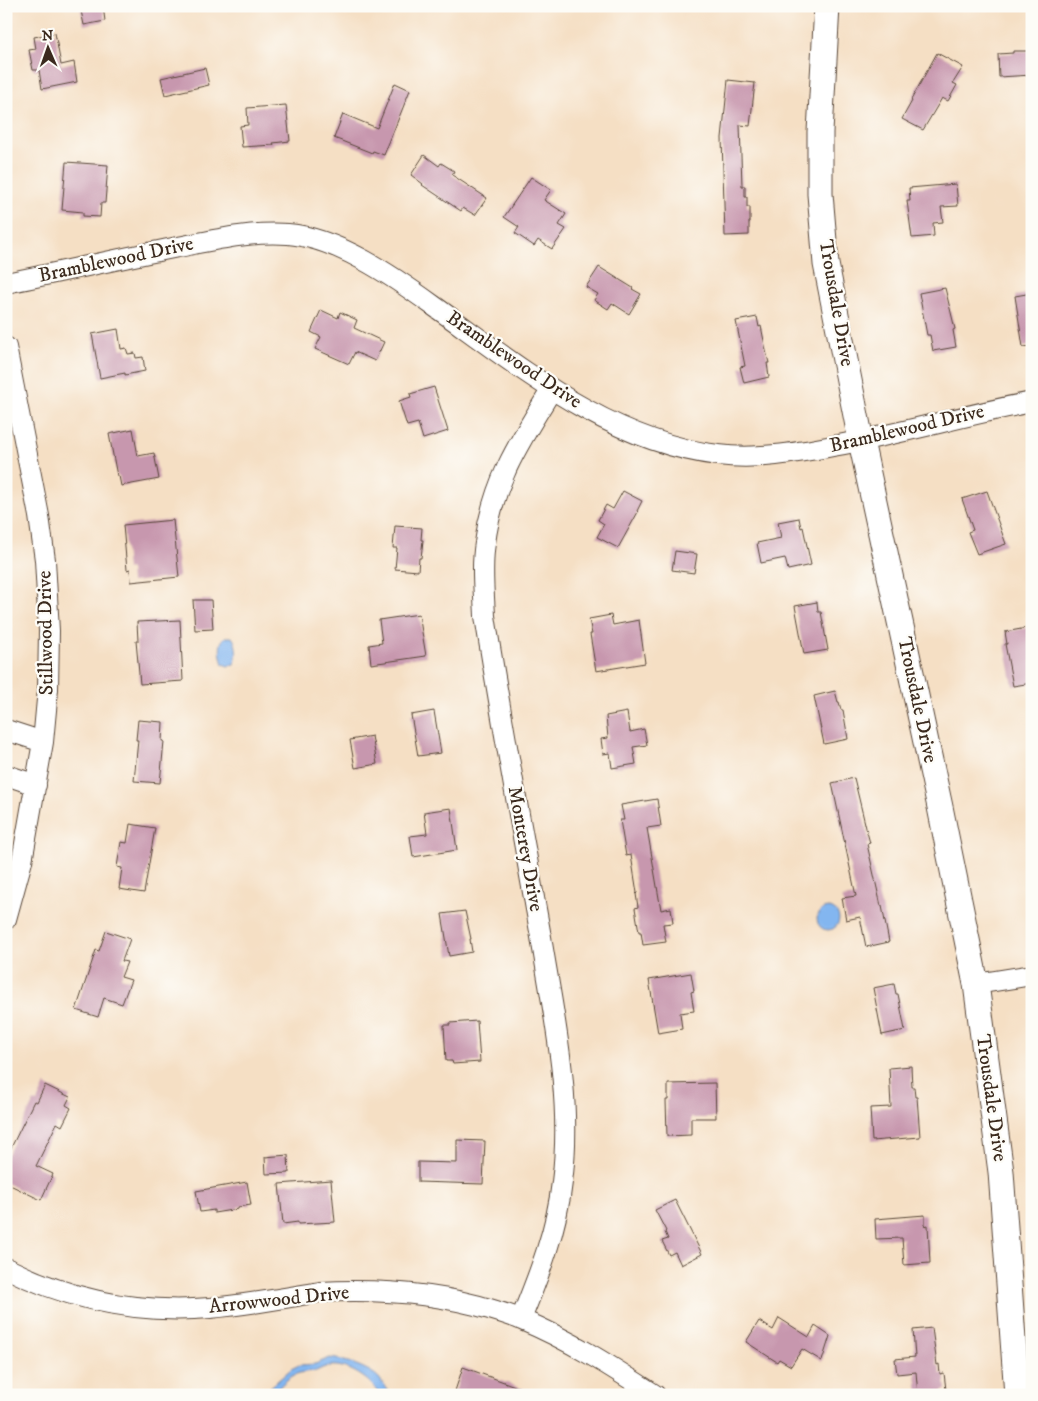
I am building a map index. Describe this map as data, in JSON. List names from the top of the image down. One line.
{"streets":{"street":["Bramblewood Drive","Trousdale Drive","Stillwood Drive","Monterey Drive","Arrowwood Drive"]},"crossings":[["Bramblewood Drive","Trousdale Drive"],["Bramblewood Drive","Monterey Drive"],["Monterey Drive","Arrowwood Drive"]],"north":"top"}
